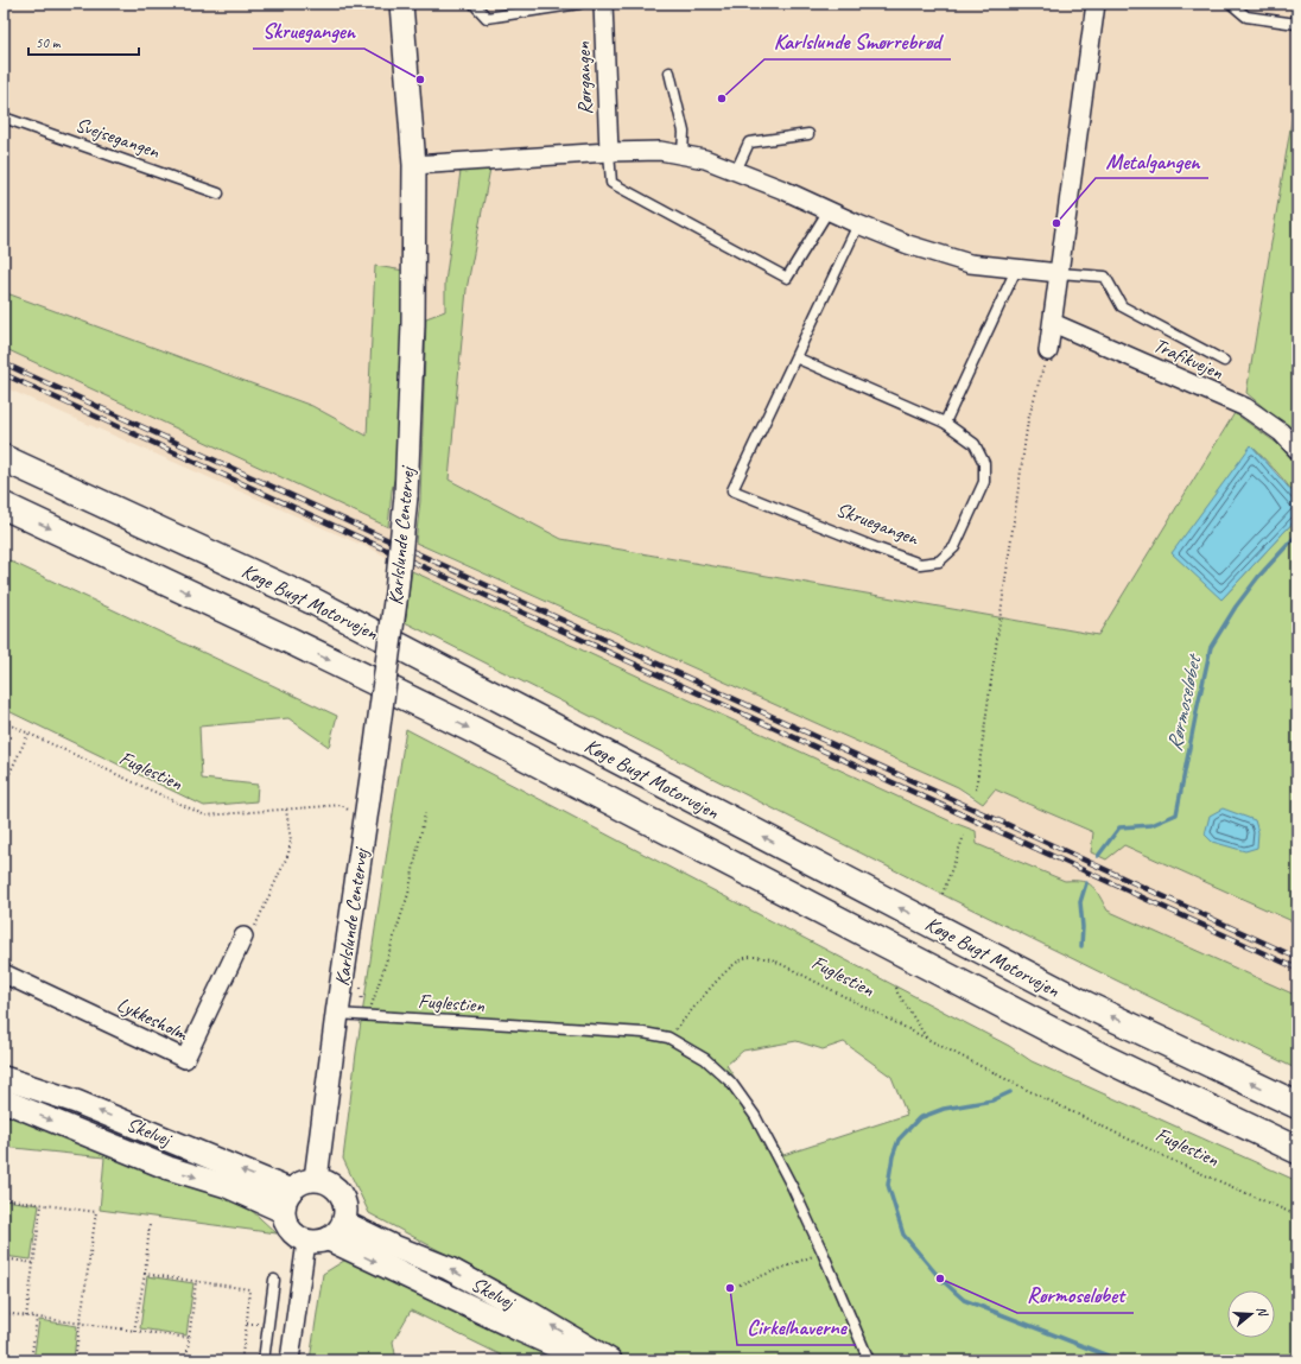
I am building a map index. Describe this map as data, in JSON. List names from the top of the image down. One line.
{"streets":{"highway":["Køge Bugt Motorvejen"],"street":["Rørgangen","Trafikvejen","Karlslunde Centervej","Lykkesholm","Skelvej"],"lane":["Svejsegangen","Skruegangen","Fuglestien"]},"crossings":[["Karlslunde Centervej","Fuglestien"],["Karlslunde Centervej","Skelvej"]],"water":["Rørmoseløbet"],"places":["Skruegangen","Karlslunde Smørrebrød","Metalgangen","Rørmoseløbet","Cirkelhaverne"],"scale_bar":"50 m","north":"right"}
